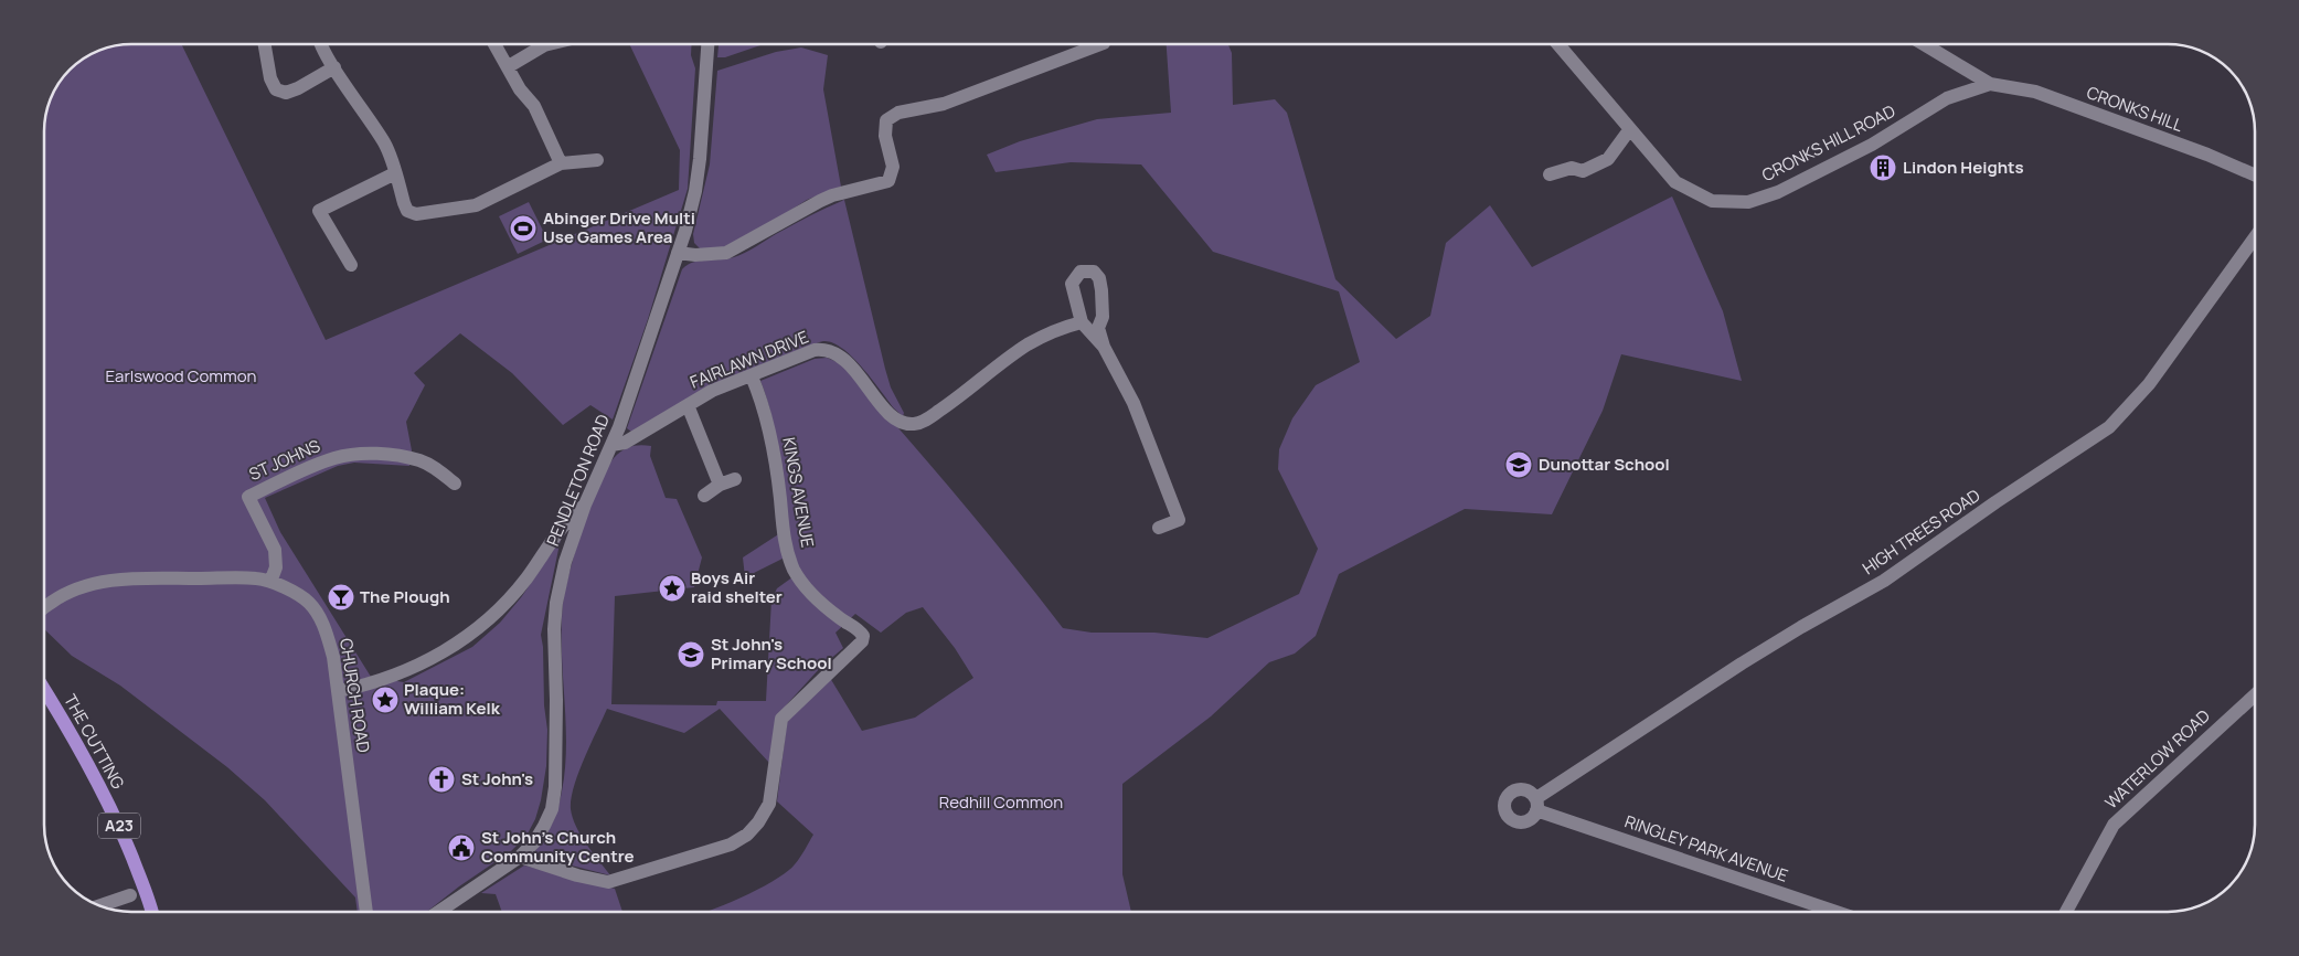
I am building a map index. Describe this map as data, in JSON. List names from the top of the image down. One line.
{"streets":{"main road":["THE CUTTING","A23"],"street":["CRONKS HILL","CRONKS HILL ROAD","FAIRLAWN DRIVE","ST JOHNS","PENDLETON ROAD","KINGS AVENUE","HIGH TREES ROAD","CHURCH ROAD","WATERLOW ROAD","RINGLEY PARK AVENUE"]},"crossings":[["CRONKS HILL","CRONKS HILL ROAD"],["FAIRLAWN DRIVE","PENDLETON ROAD"],["FAIRLAWN DRIVE","KINGS AVENUE"],["ST JOHNS","CHURCH ROAD"],["PENDLETON ROAD","KINGS AVENUE"],["HIGH TREES ROAD","RINGLEY PARK AVENUE"]],"parks":["Earlswood Common","Redhill Common"],"places":{"building":["Lindon Heights"],"sports":["Abinger Drive Multi Use Games Area"],"school or university":["Dunottar School","St John's Primary School"],"place":["Boys Air raid shelter","Plaque: William Kelk"],"bar":["The Plough"],"church":["St John's"],"public building":["St John's Church Community Centre"]}}
